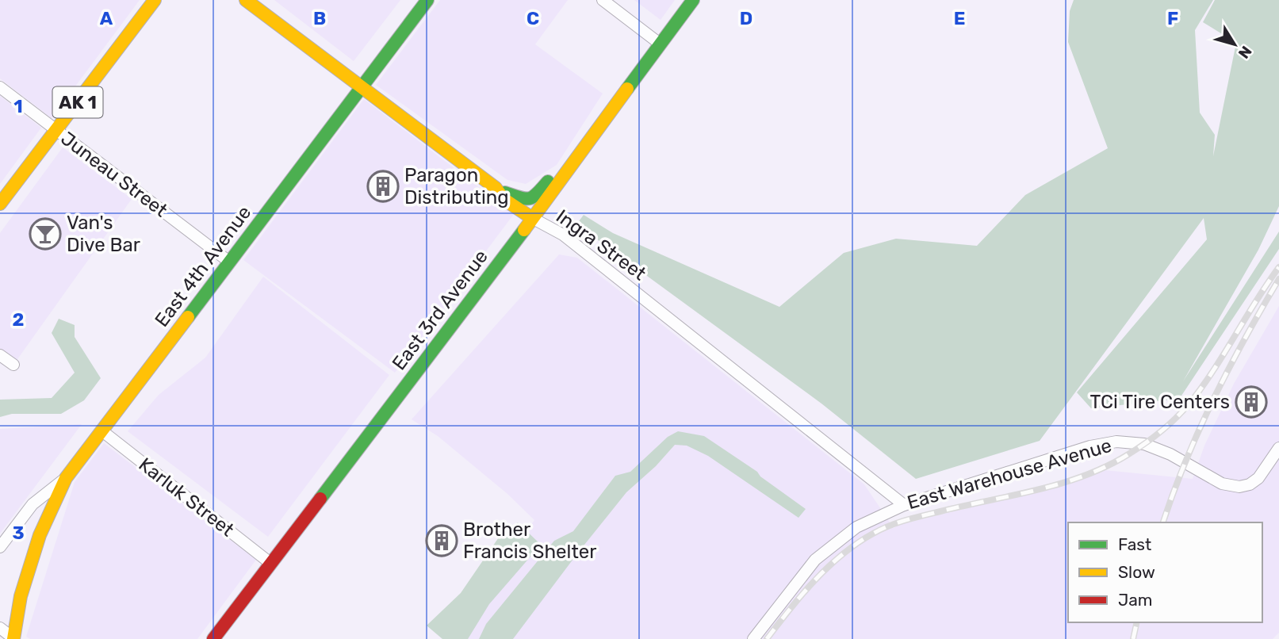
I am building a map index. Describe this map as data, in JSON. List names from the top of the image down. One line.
{"streets":{"main road":["AK 1","Ingra Street","East 4th Avenue","East 3rd Avenue"],"street":["Juneau Street","East Warehouse Avenue","Karluk Street"]},"crossings":[["AK 1","Juneau Street"],["Juneau Street","East 4th Avenue"],["Ingra Street","East 4th Avenue"],["Ingra Street","East 3rd Avenue"],["Ingra Street","East Warehouse Avenue"],["East 4th Avenue","Karluk Street"],["East 3rd Avenue","Karluk Street"]],"places":{"building":["Paragon Distributing","TCi Tire Centers","Brother Francis Shelter"],"bar":["Van's Dive Bar"]},"legend":["Fast","Slow","Jam"],"north":"bottom right","grid":{"columns":["A","B","C","D","E","F"],"rows":["1","2","3"]}}
